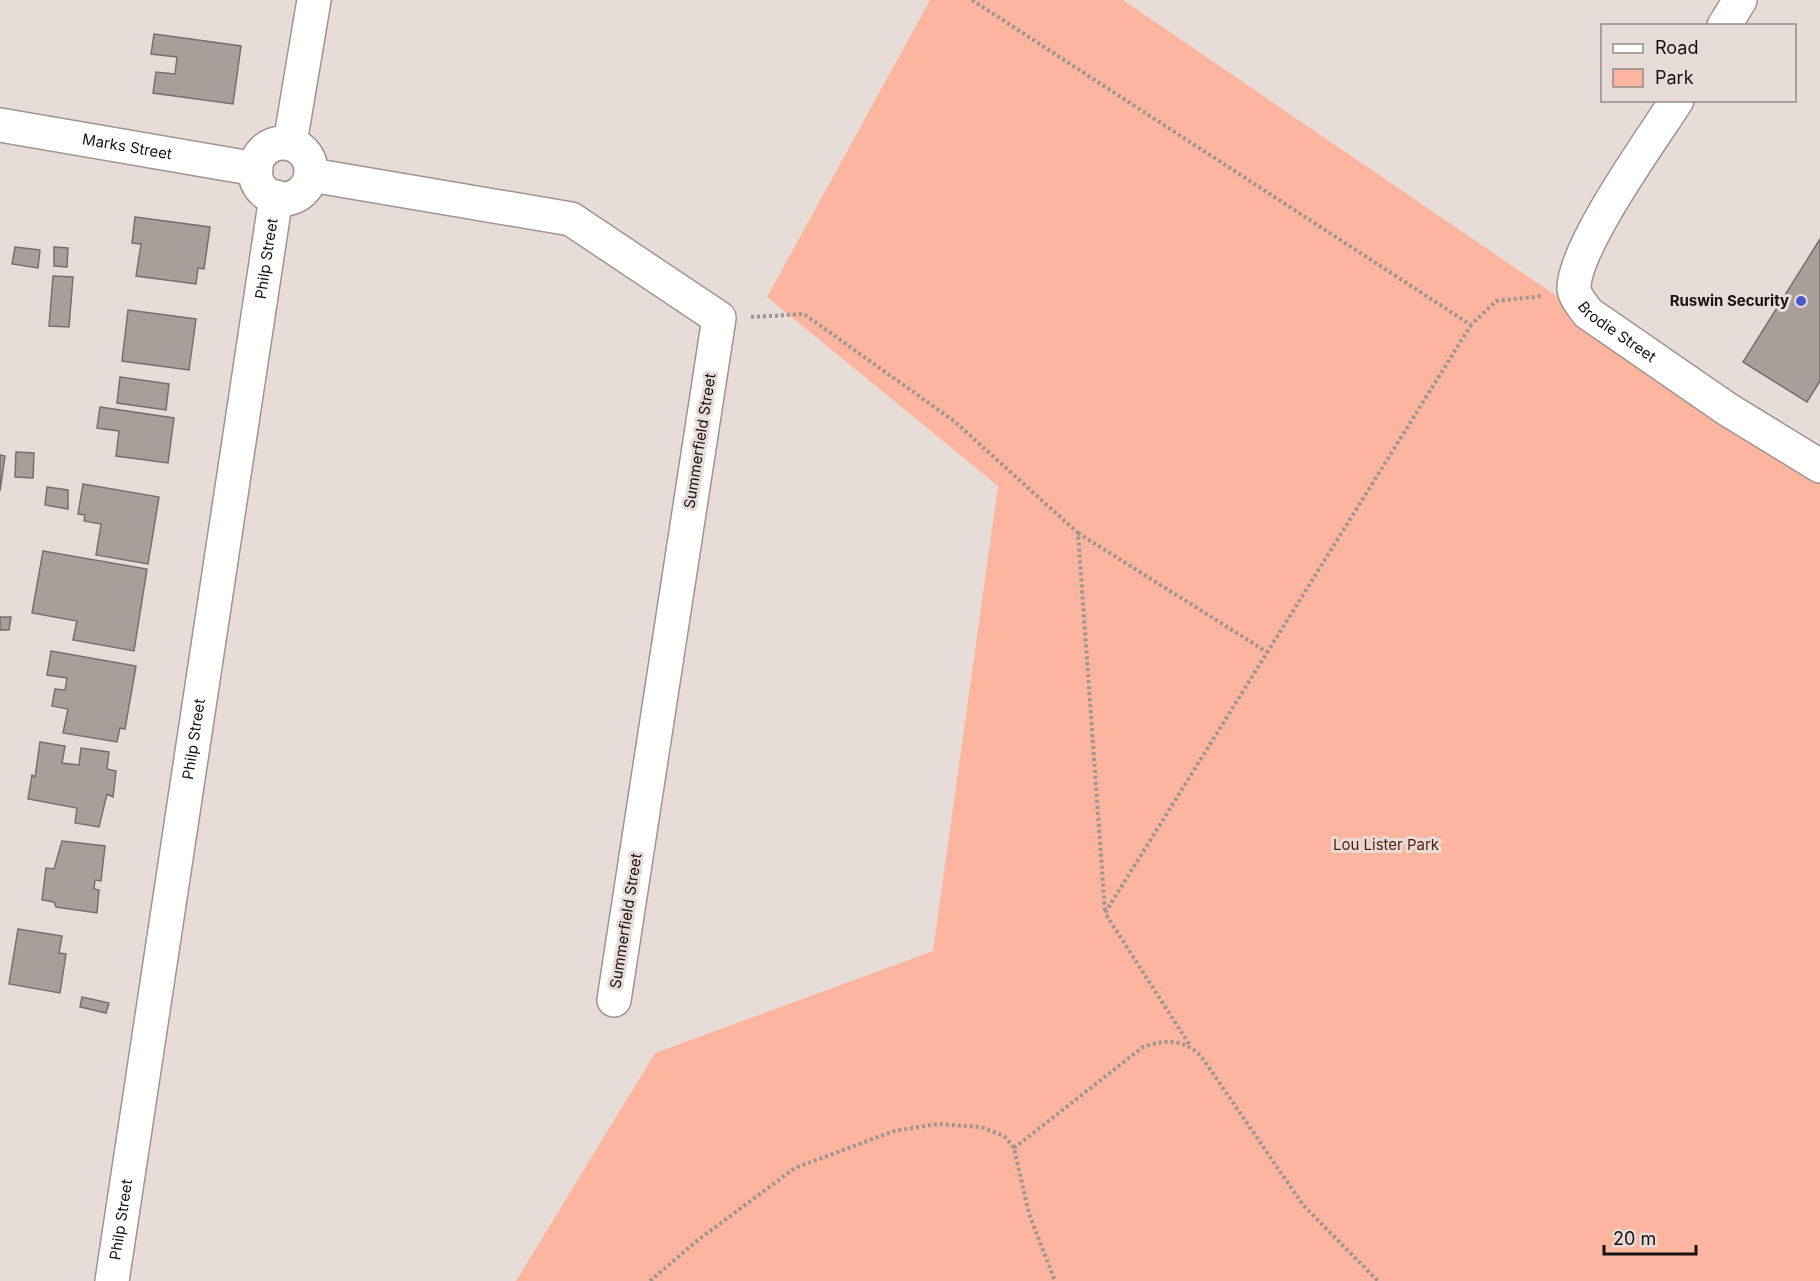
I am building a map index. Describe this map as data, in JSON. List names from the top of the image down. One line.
{"streets":{"street":["Marks Street","Philp Street","Brodie Street","Summerfield Street"]},"crossings":[["Marks Street","Philp Street"]],"parks":["Lou Lister Park"],"places":["Ruswin Security"],"legend":["Road","Park"],"scale_bar":"20 m"}
